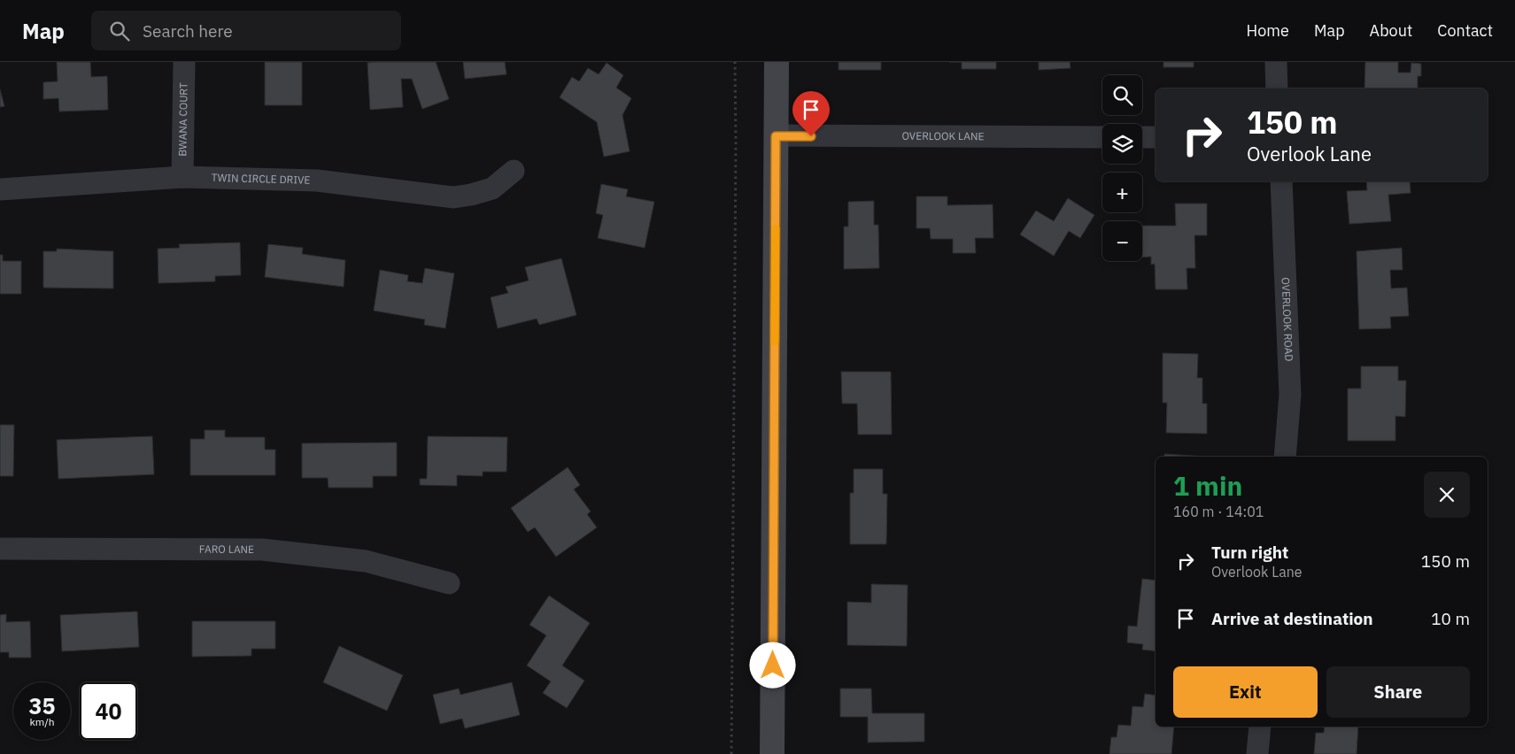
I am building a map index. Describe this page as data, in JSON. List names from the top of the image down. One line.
{"streets":{"street":["BWANA COURT","OVERLOOK LANE","TWIN CIRCLE DRIVE","OVERLOOK ROAD","FARO LANE"]},"crossings":[["BWANA COURT","TWIN CIRCLE DRIVE"]],"page":{"header":"Map","search":"Search here","nav":["Home","Map","About","Contact"],"map_buttons":["+","−"],"turn":["150 m","Overlook Lane"],"heading":["1 min","160 m · 14:01"],"list":[{"name":"Turn right","note":"Overlook Lane","value":"150 m"},{"name":"Arrive at destination","value":"10 m"}],"buttons":["Exit","Share"],"speed":"35 km/h","limit":"40"}}
